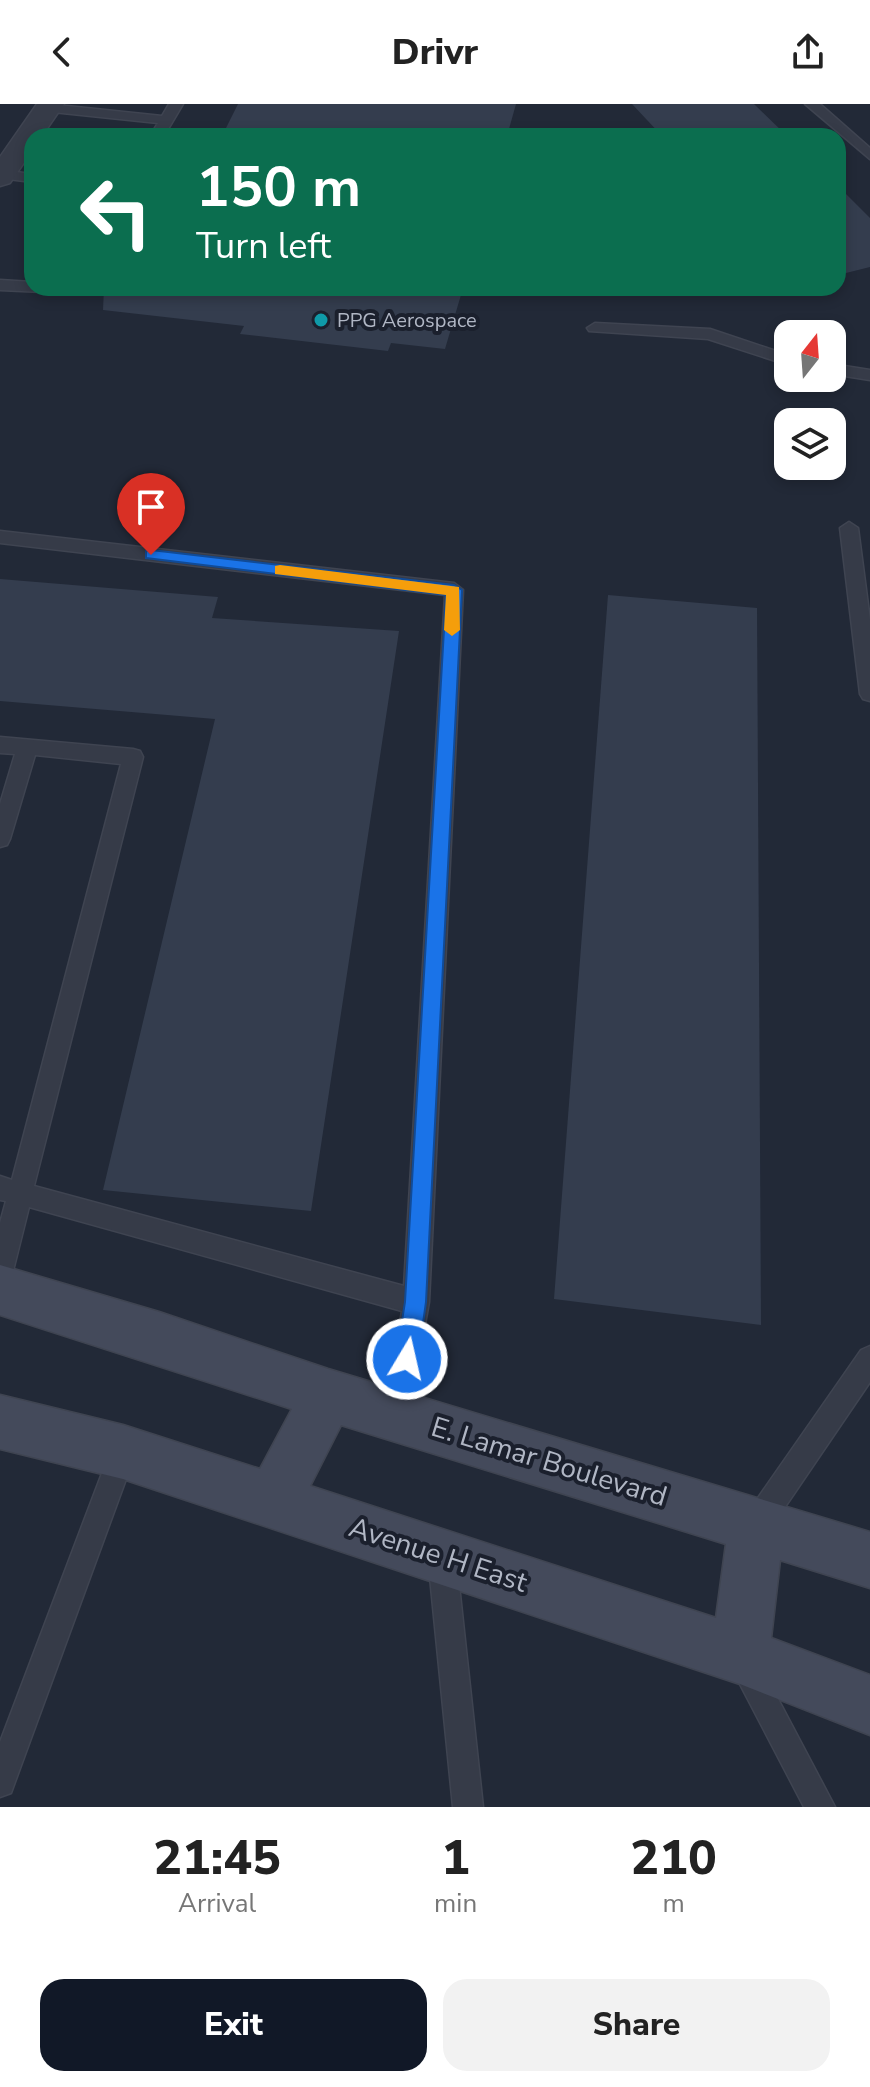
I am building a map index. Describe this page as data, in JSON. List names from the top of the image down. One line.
{"streets":{"street":["E. Lamar Boulevard","Avenue H East"]},"places":["PPG Aerospace"],"north":"top","page":{"header":"Drivr","turn":["150 m","Turn left"],"eta":["21:45","Arrival","1","min","210","m"],"buttons":["Exit","Share"]}}
